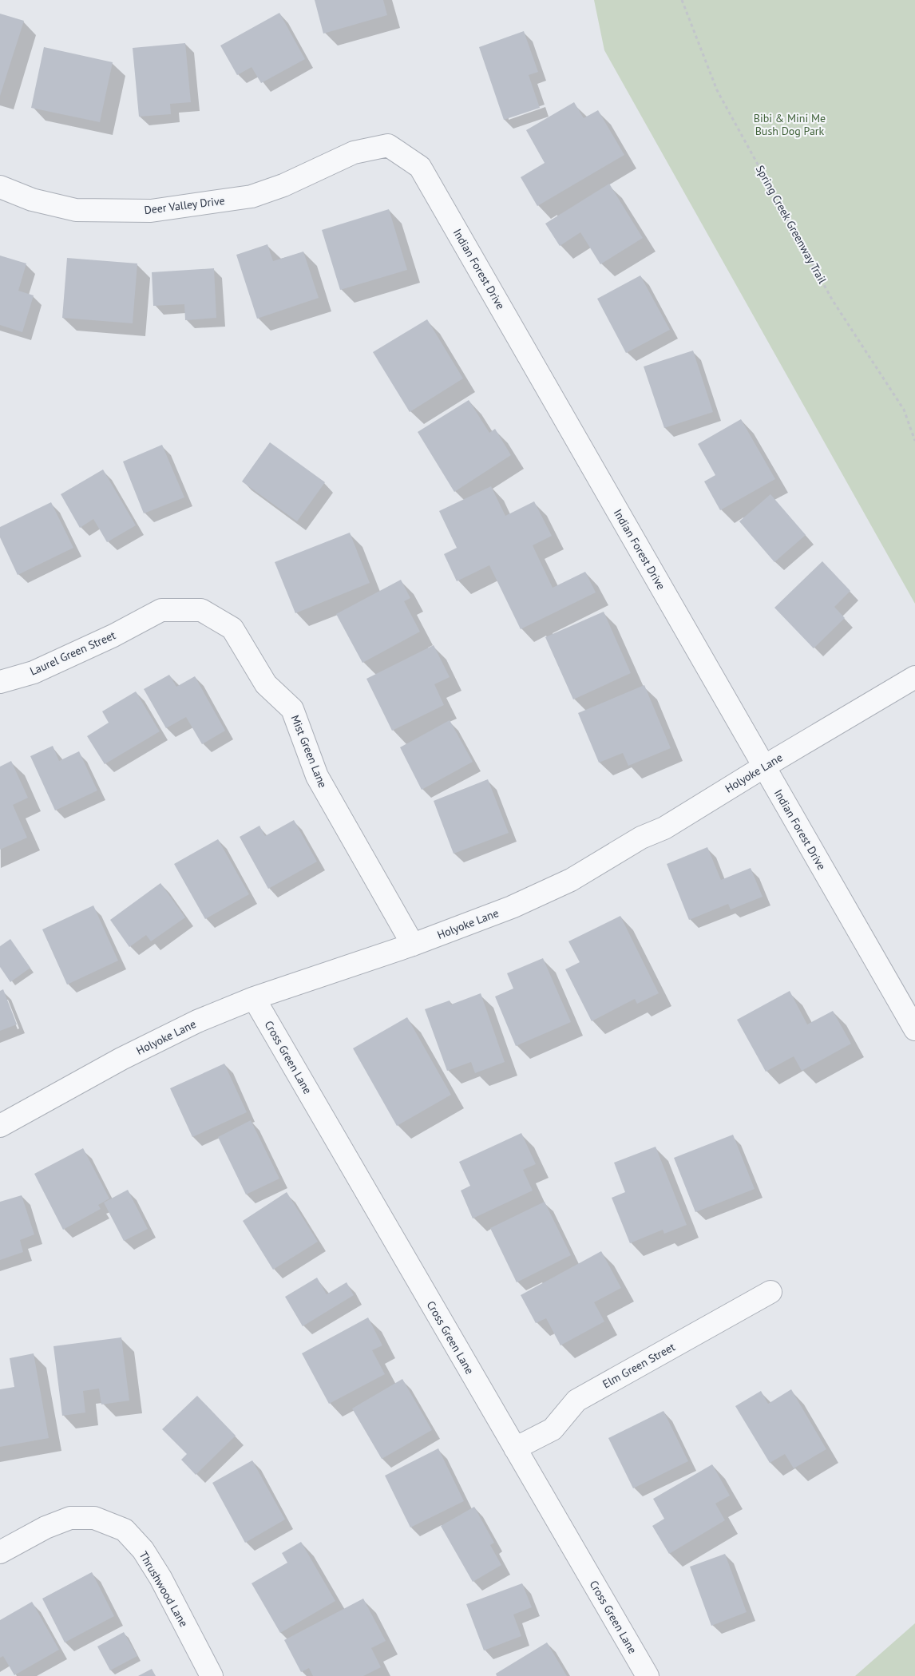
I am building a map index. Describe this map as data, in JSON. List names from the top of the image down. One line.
{"streets":{"street":["Deer Valley Drive","Indian Forest Drive","Laurel Green Street","Mist Green Lane","Holyoke Lane","Cross Green Lane","Elm Green Street","Thrushwood Lane"],"path":["Spring Creek Greenway Trail"]},"crossings":[["Deer Valley Drive","Indian Forest Drive"],["Indian Forest Drive","Holyoke Lane"],["Laurel Green Street","Mist Green Lane"],["Mist Green Lane","Holyoke Lane"],["Holyoke Lane","Cross Green Lane"],["Cross Green Lane","Elm Green Street"]],"parks":["Bibi & Mini Me Bush Dog Park"]}
